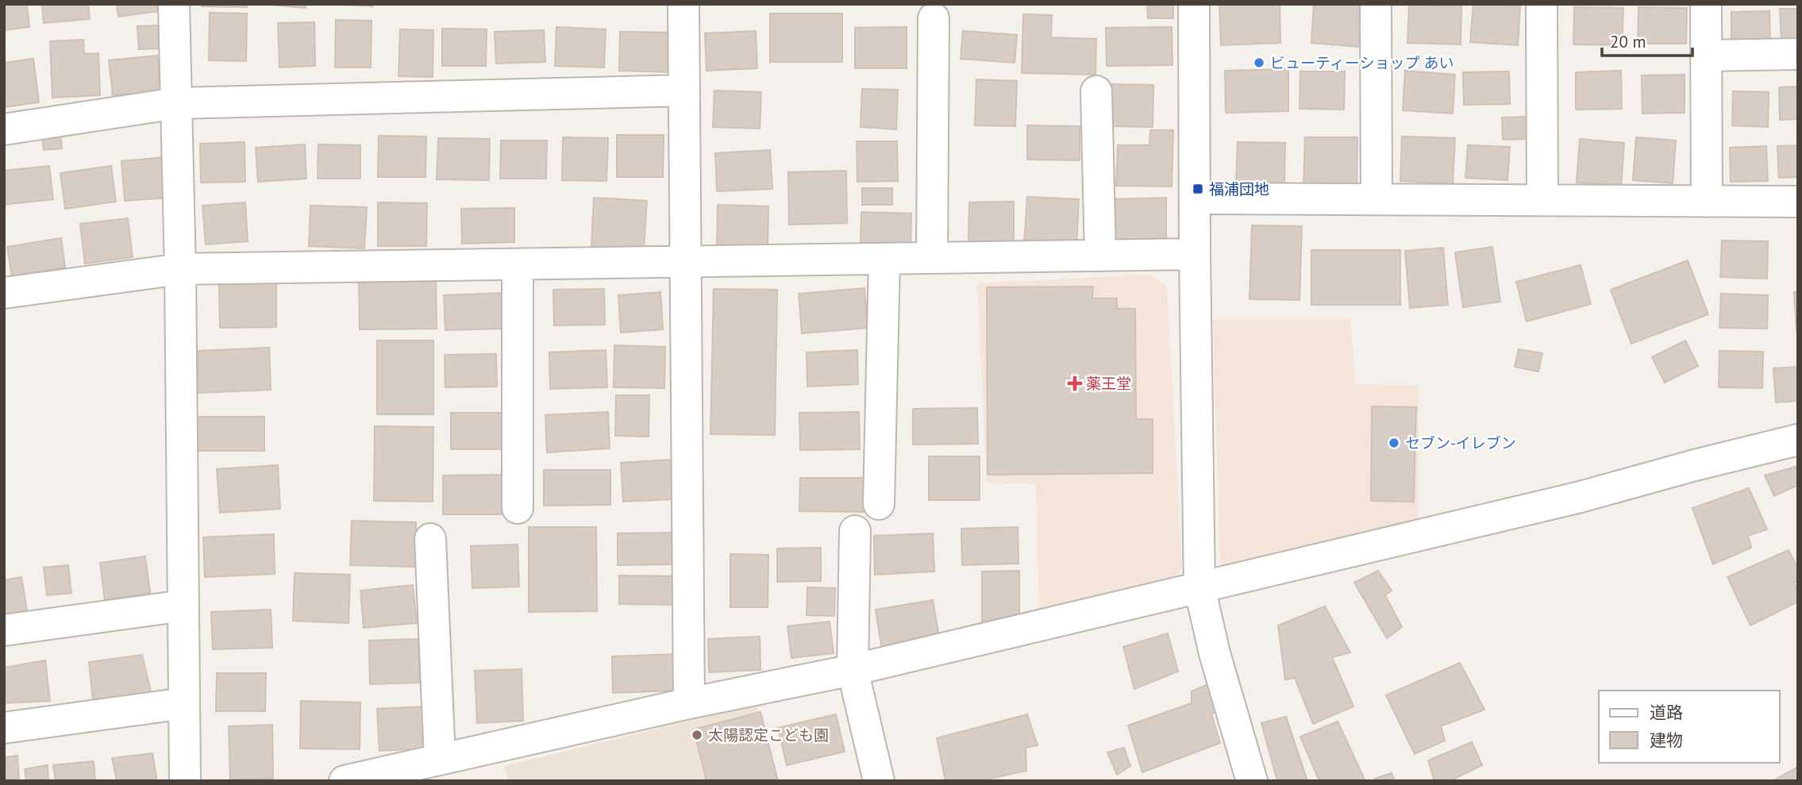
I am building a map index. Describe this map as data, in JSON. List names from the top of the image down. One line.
{"places":{"other":["ビューティーショップ あい","セブン-イレブン","太陽認定こども園"],"transit":["福浦団地"],"health":["薬王堂"]},"legend":["道路","建物"],"scale_bar":"20 m"}
